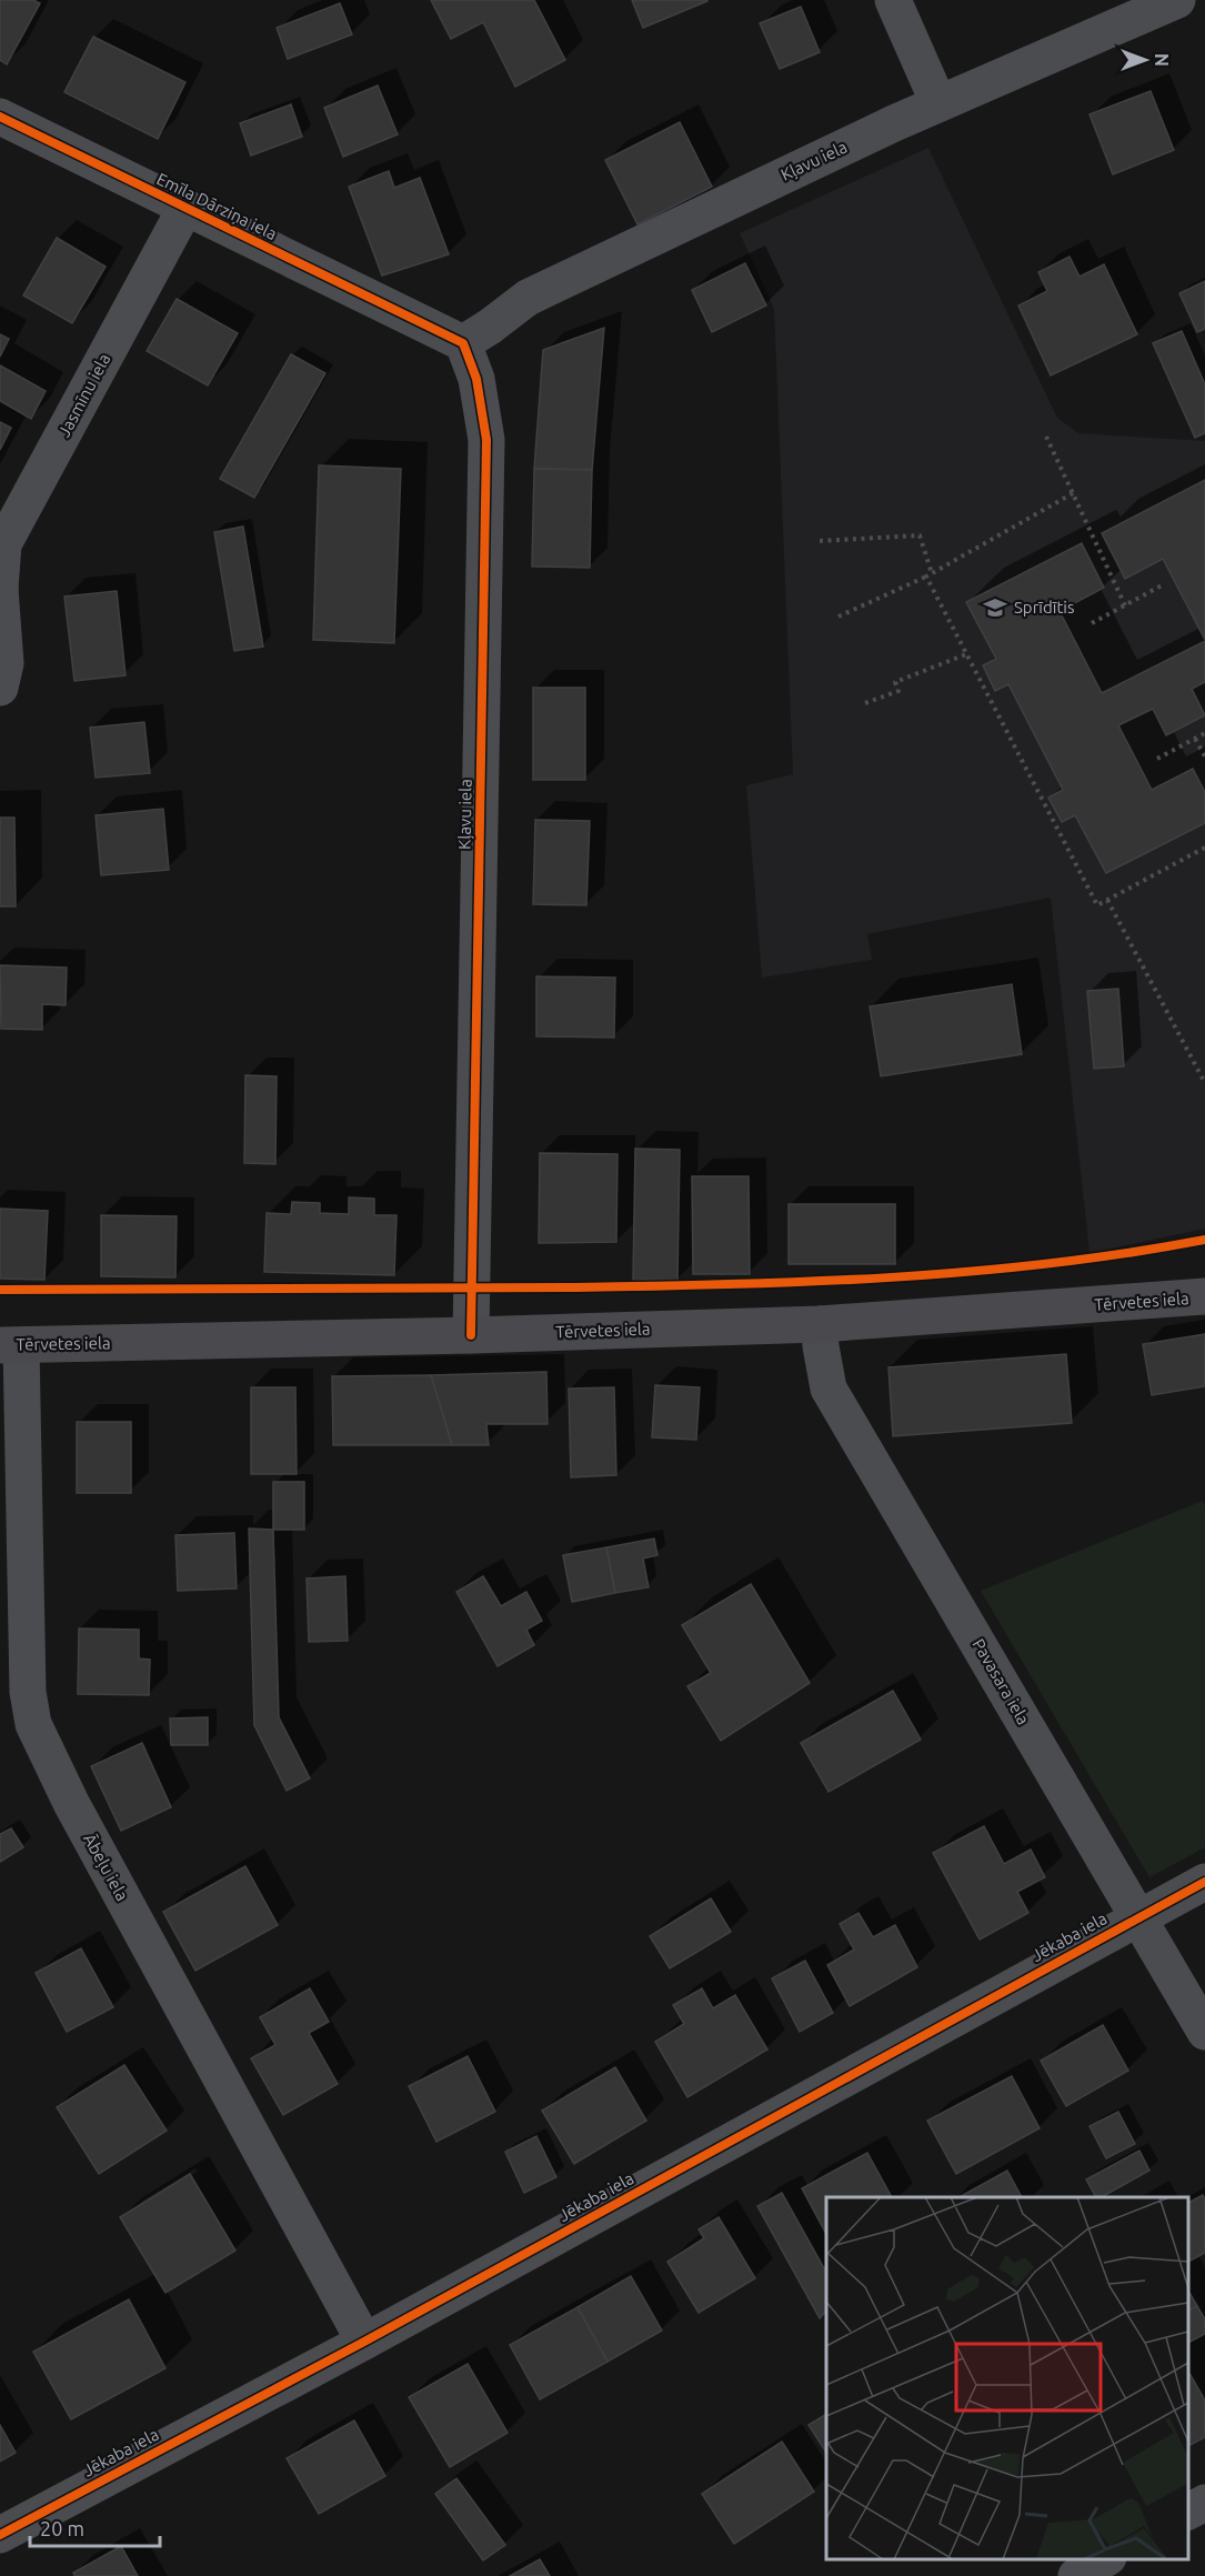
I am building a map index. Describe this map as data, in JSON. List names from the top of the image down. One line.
{"streets":{"main road":["Tērvetes iela"],"street":["Kļavu iela","Emīla Dārziņa iela","Jasmīnu iela","Pavasara iela","Ābeļu iela","Jēkaba iela"]},"crossings":[["Kļavu iela","Emīla Dārziņa iela"],["Kļavu iela","Tērvetes iela"],["Emīla Dārziņa iela","Jasmīnu iela"],["Tērvetes iela","Pavasara iela"],["Tērvetes iela","Ābeļu iela"],["Pavasara iela","Jēkaba iela"],["Ābeļu iela","Jēkaba iela"]],"places":{"school or university":["Sprīdītis"]},"scale_bar":"20 m","north":"right"}
